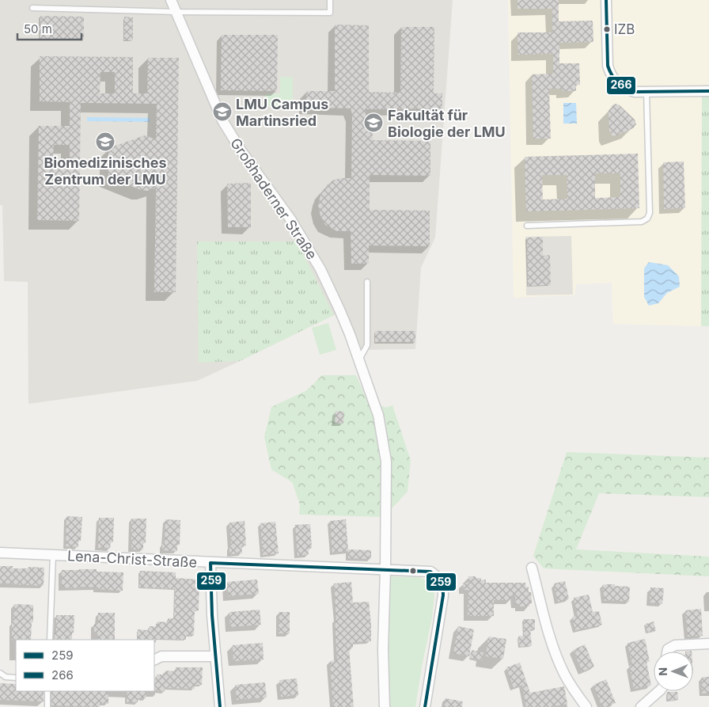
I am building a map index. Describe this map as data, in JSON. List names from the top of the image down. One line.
{"streets":{"street":["Großhaderner Straße","Lena-Christ-Straße"]},"crossings":[["Großhaderner Straße","Lena-Christ-Straße"]],"places":{"other":["IZB"],"school or university":["LMU Campus Martinsried","Fakultät für Biologie der LMU","Biomedizinisches Zentrum der LMU"]},"lines":["transit line 266","transit line 259"],"legend":["259","266"],"scale_bar":"50 m","north":"left"}
